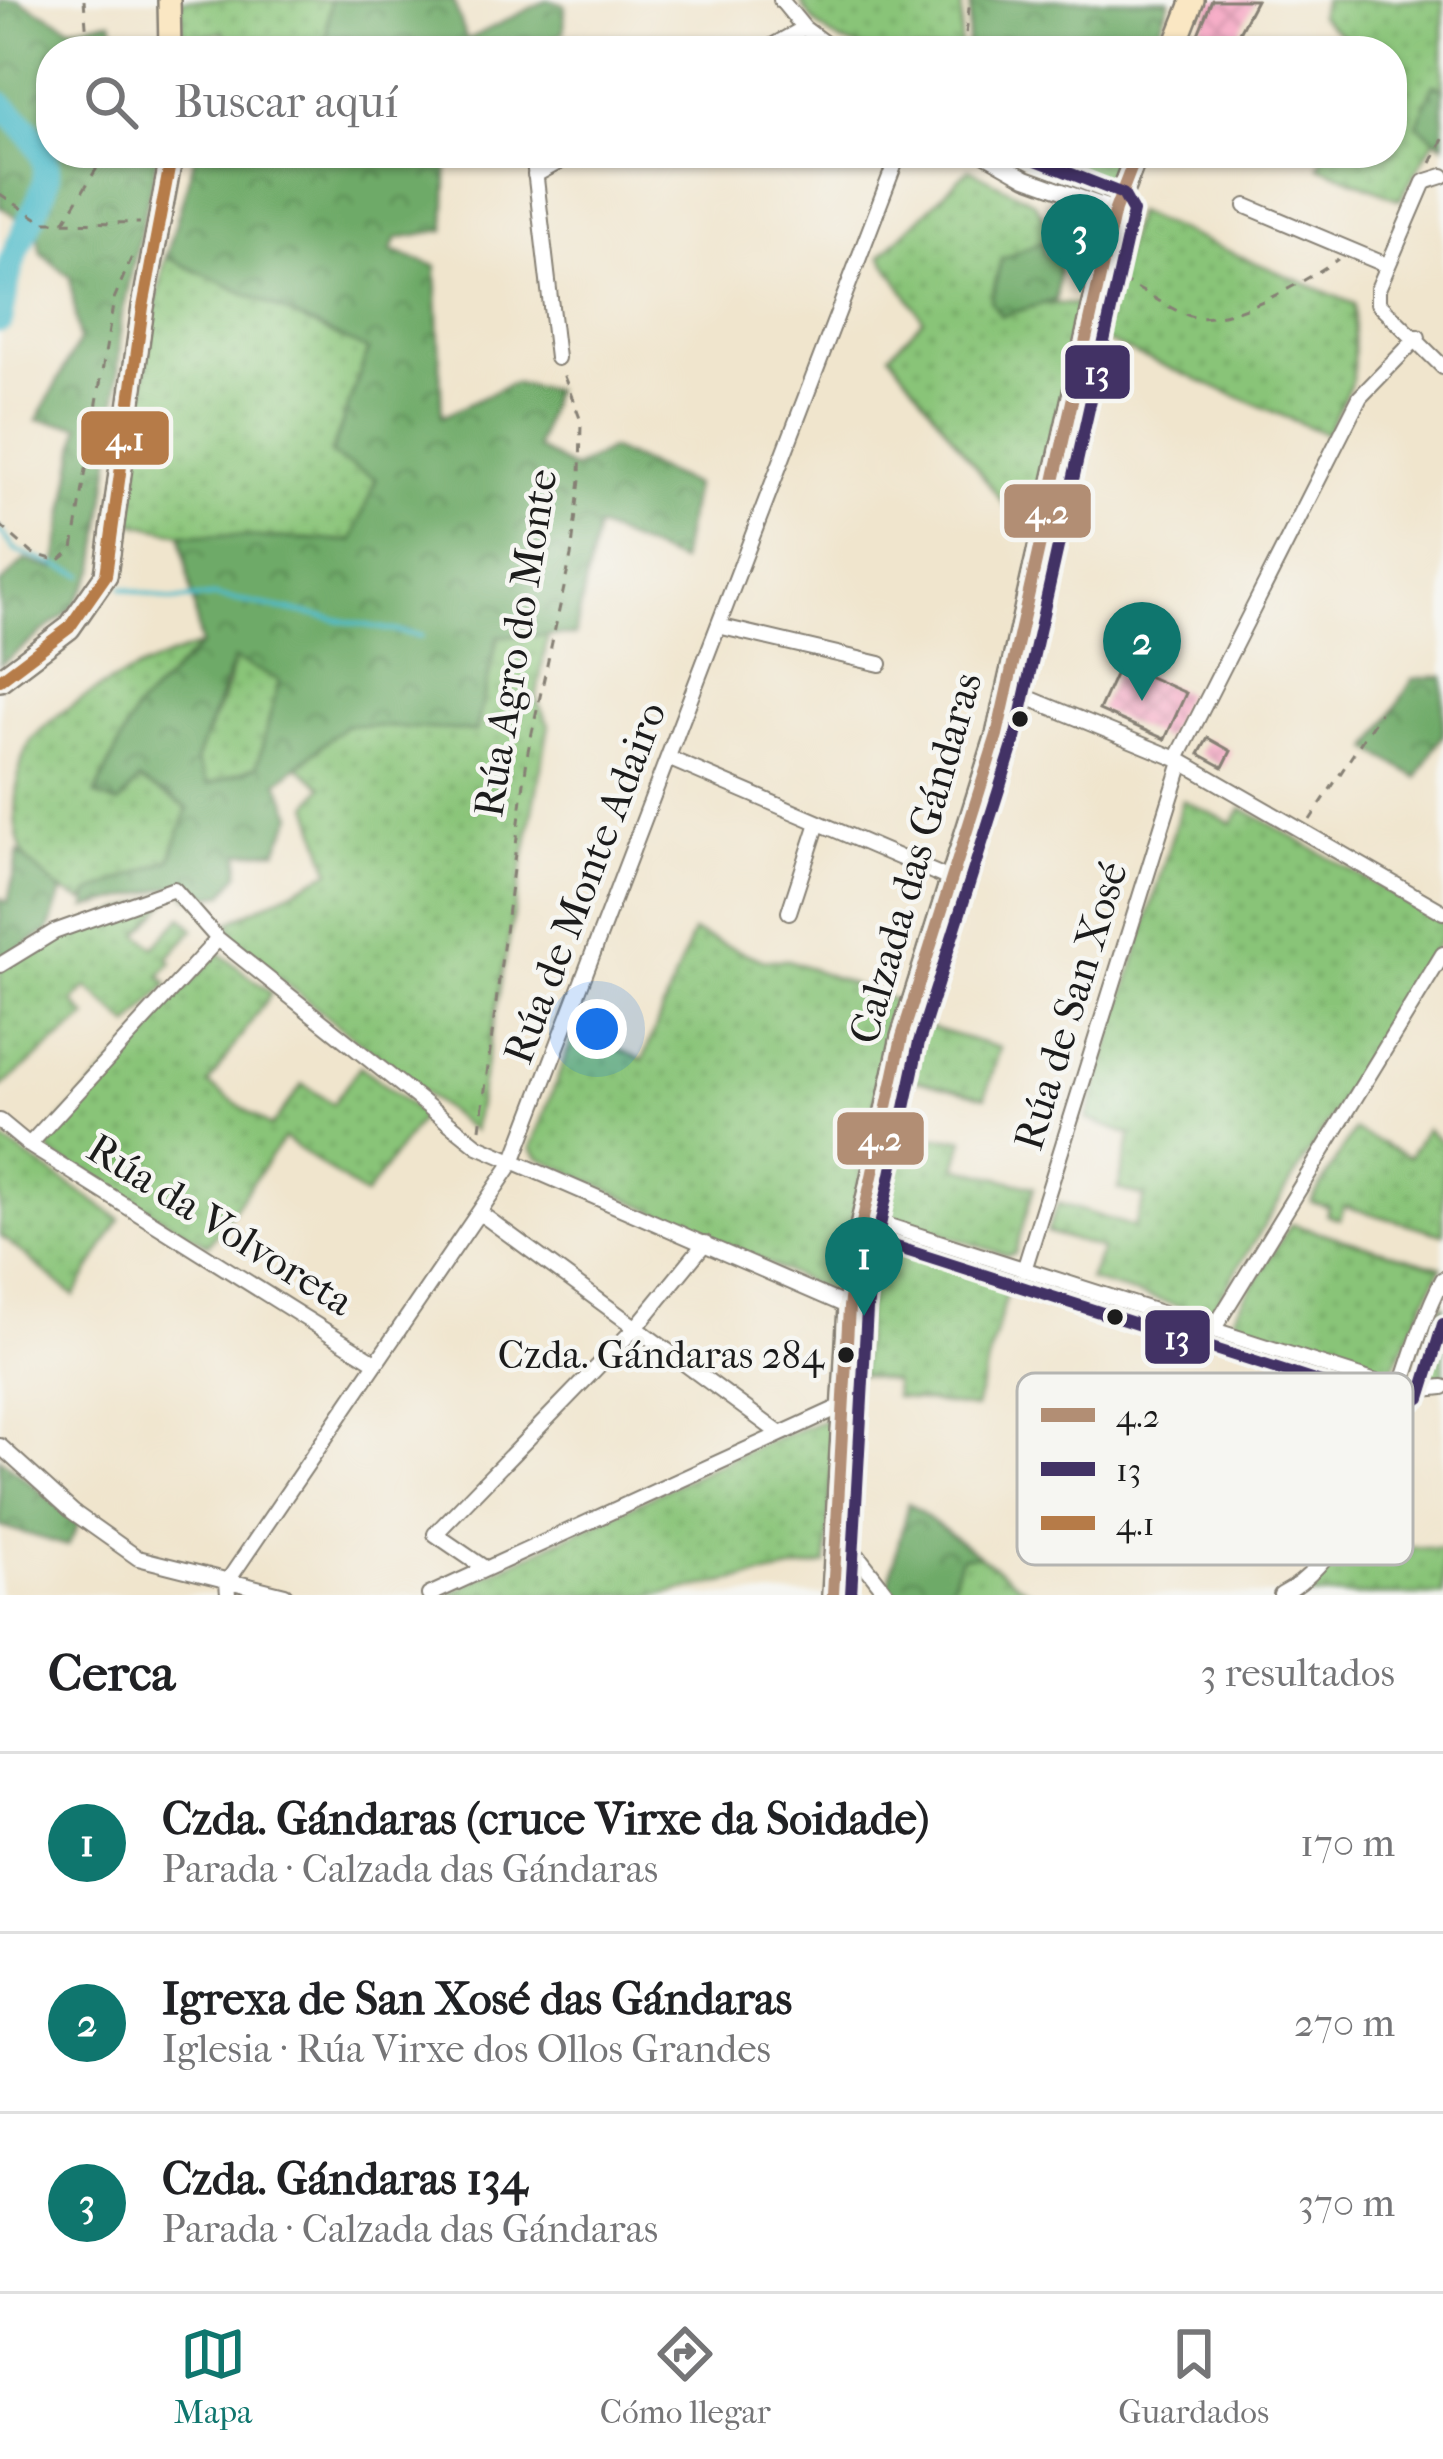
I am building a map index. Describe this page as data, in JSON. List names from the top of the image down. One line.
{"streets":{"main road":["Calzada das Gándaras"],"street":["Rúa de Monte Adairo","Rúa de San Xosé","Rúa da Volvoreta"],"path":["Rúa Agro do Monte"]},"crossings":[["Rúa de Monte Adairo","Rúa da Volvoreta"]],"places":["Czda. Gándaras 284"],"lines":["transit line 4.2","transit line 13","transit line 4.1"],"legend":["4.2","13","4.1"],"page":{"search":"Buscar aquí","pins":["3","2","1"],"heading":["Cerca","3 resultados"],"list":[{"mark":"1","name":"Czda. Gándaras (cruce Virxe da Soidade)","note":"Parada · Calzada das Gándaras","value":"170 m"},{"mark":"2","name":"Igrexa de San Xosé das Gándaras","note":"Iglesia · Rúa Virxe dos Ollos Grandes","value":"270 m"},{"mark":"3","name":"Czda. Gándaras 134","note":"Parada · Calzada das Gándaras","value":"370 m"}],"nav":["Mapa","Cómo llegar","Guardados"]}}
